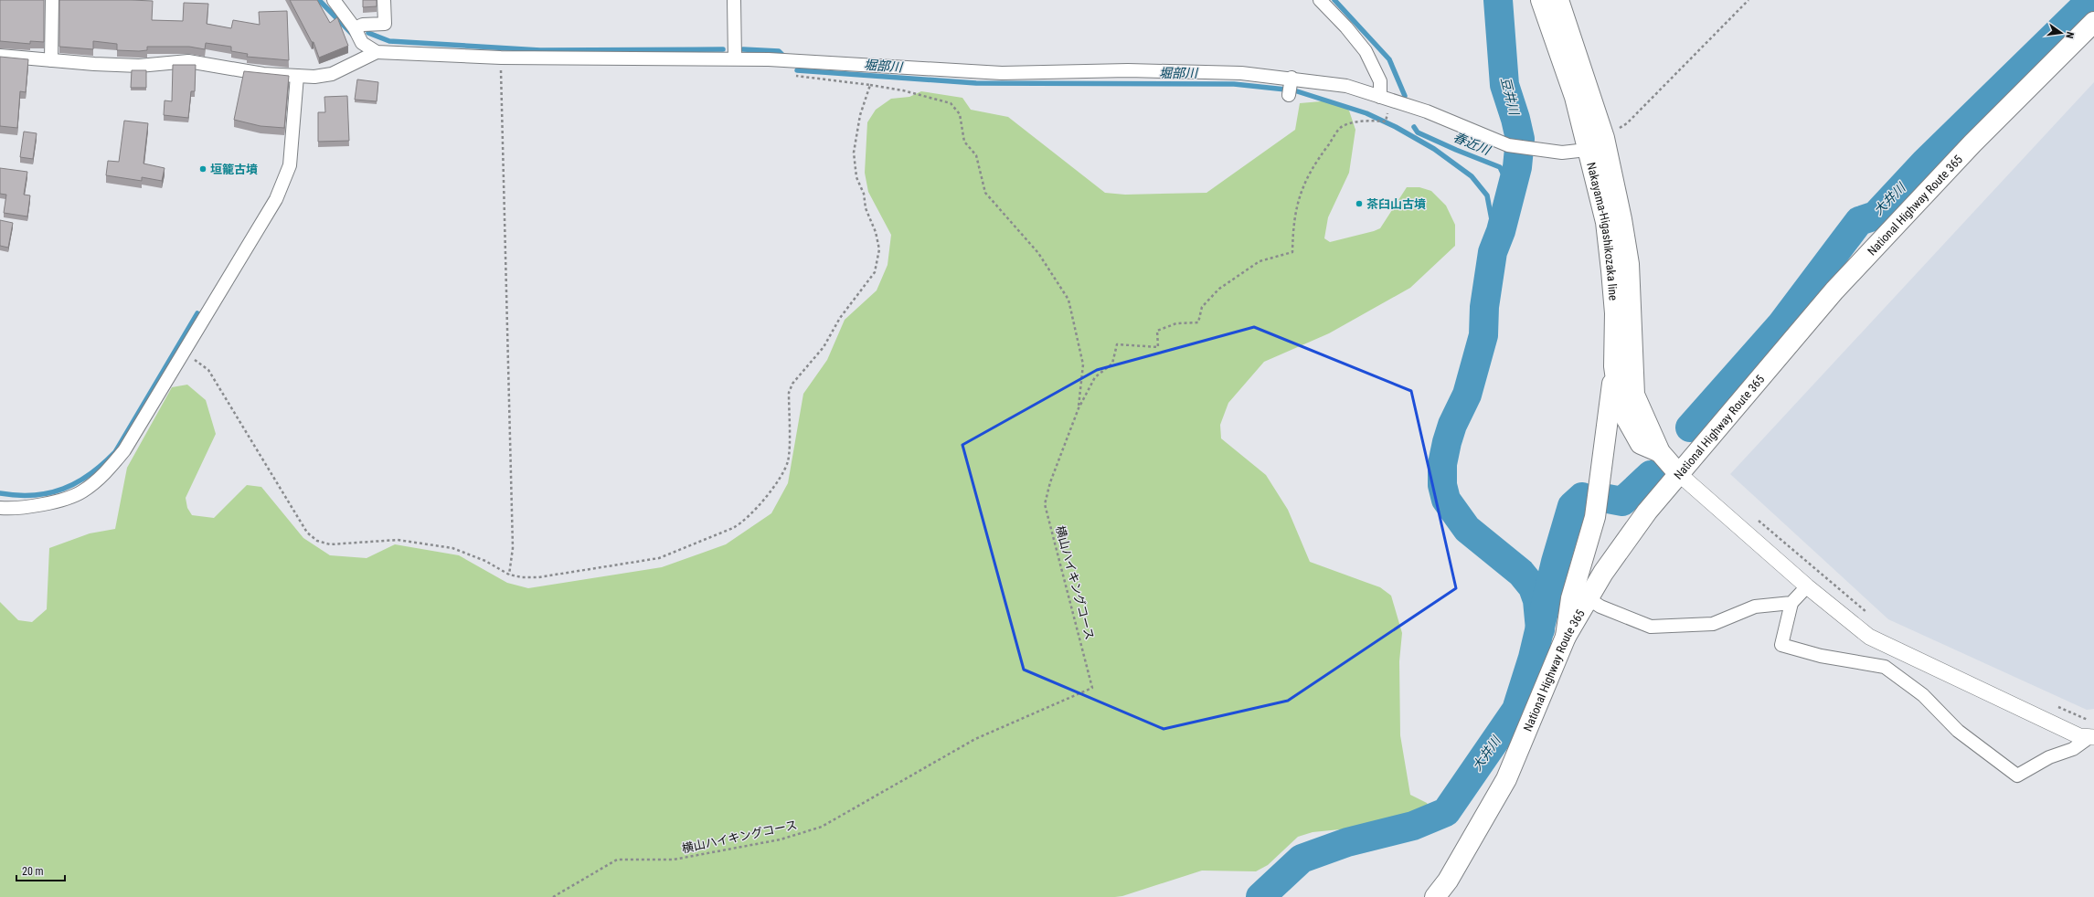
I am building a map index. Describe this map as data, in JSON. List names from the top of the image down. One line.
{"streets":{"main road":["National Highway Route 365","Nakayama-Higashikozaka line"],"path":["横山ハイキングコース"]},"crossings":[["National Highway Route 365","Nakayama-Higashikozaka line"]],"water":["堀部川","豆井川","春近川","大井川"],"places":["垣籠古墳","茶臼山古墳"],"scale_bar":"20 m","north":"right"}
